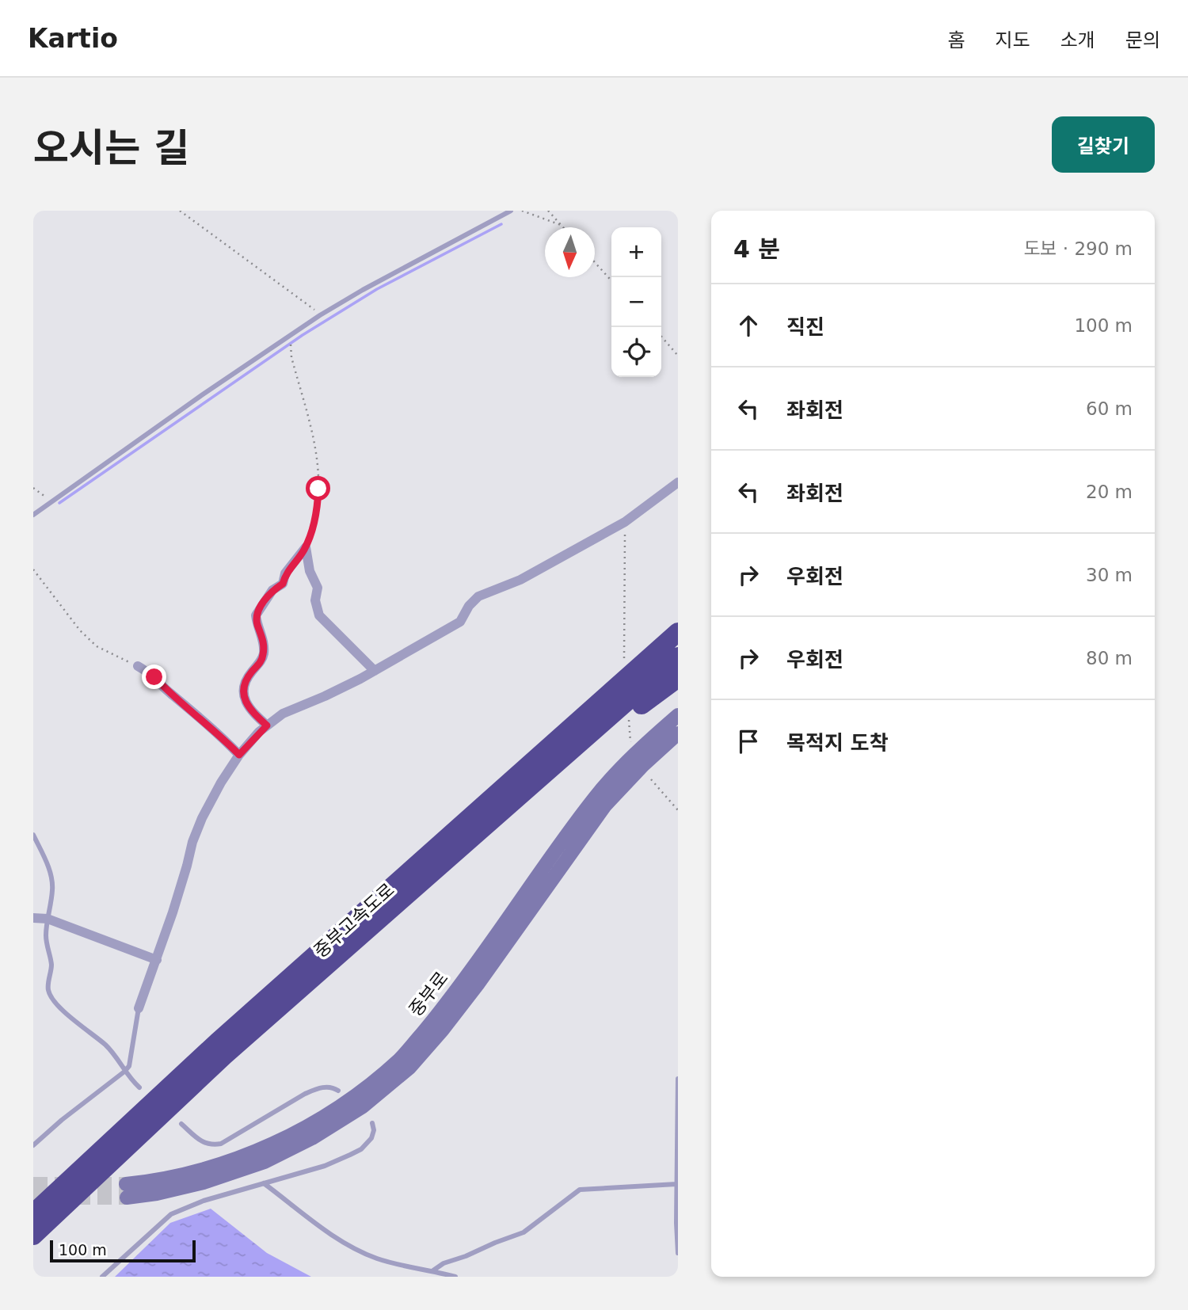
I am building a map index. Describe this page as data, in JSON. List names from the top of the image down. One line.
{"streets":{"highway":["중부고속도로"],"main road":["중부로"]},"scale_bar":"100 m","north":"bottom","page":{"header":"Kartio","nav":["홈","지도","소개","문의"],"title":"오시는 길","buttons":"길찾기","heading":["4 분","도보 · 290 m"],"map_buttons":["+","−"],"list":[["직진","100 m"],["좌회전","60 m"],["좌회전","20 m"],["우회전","30 m"],["우회전","80 m"],"목적지 도착"],"scale":"100 m"}}
